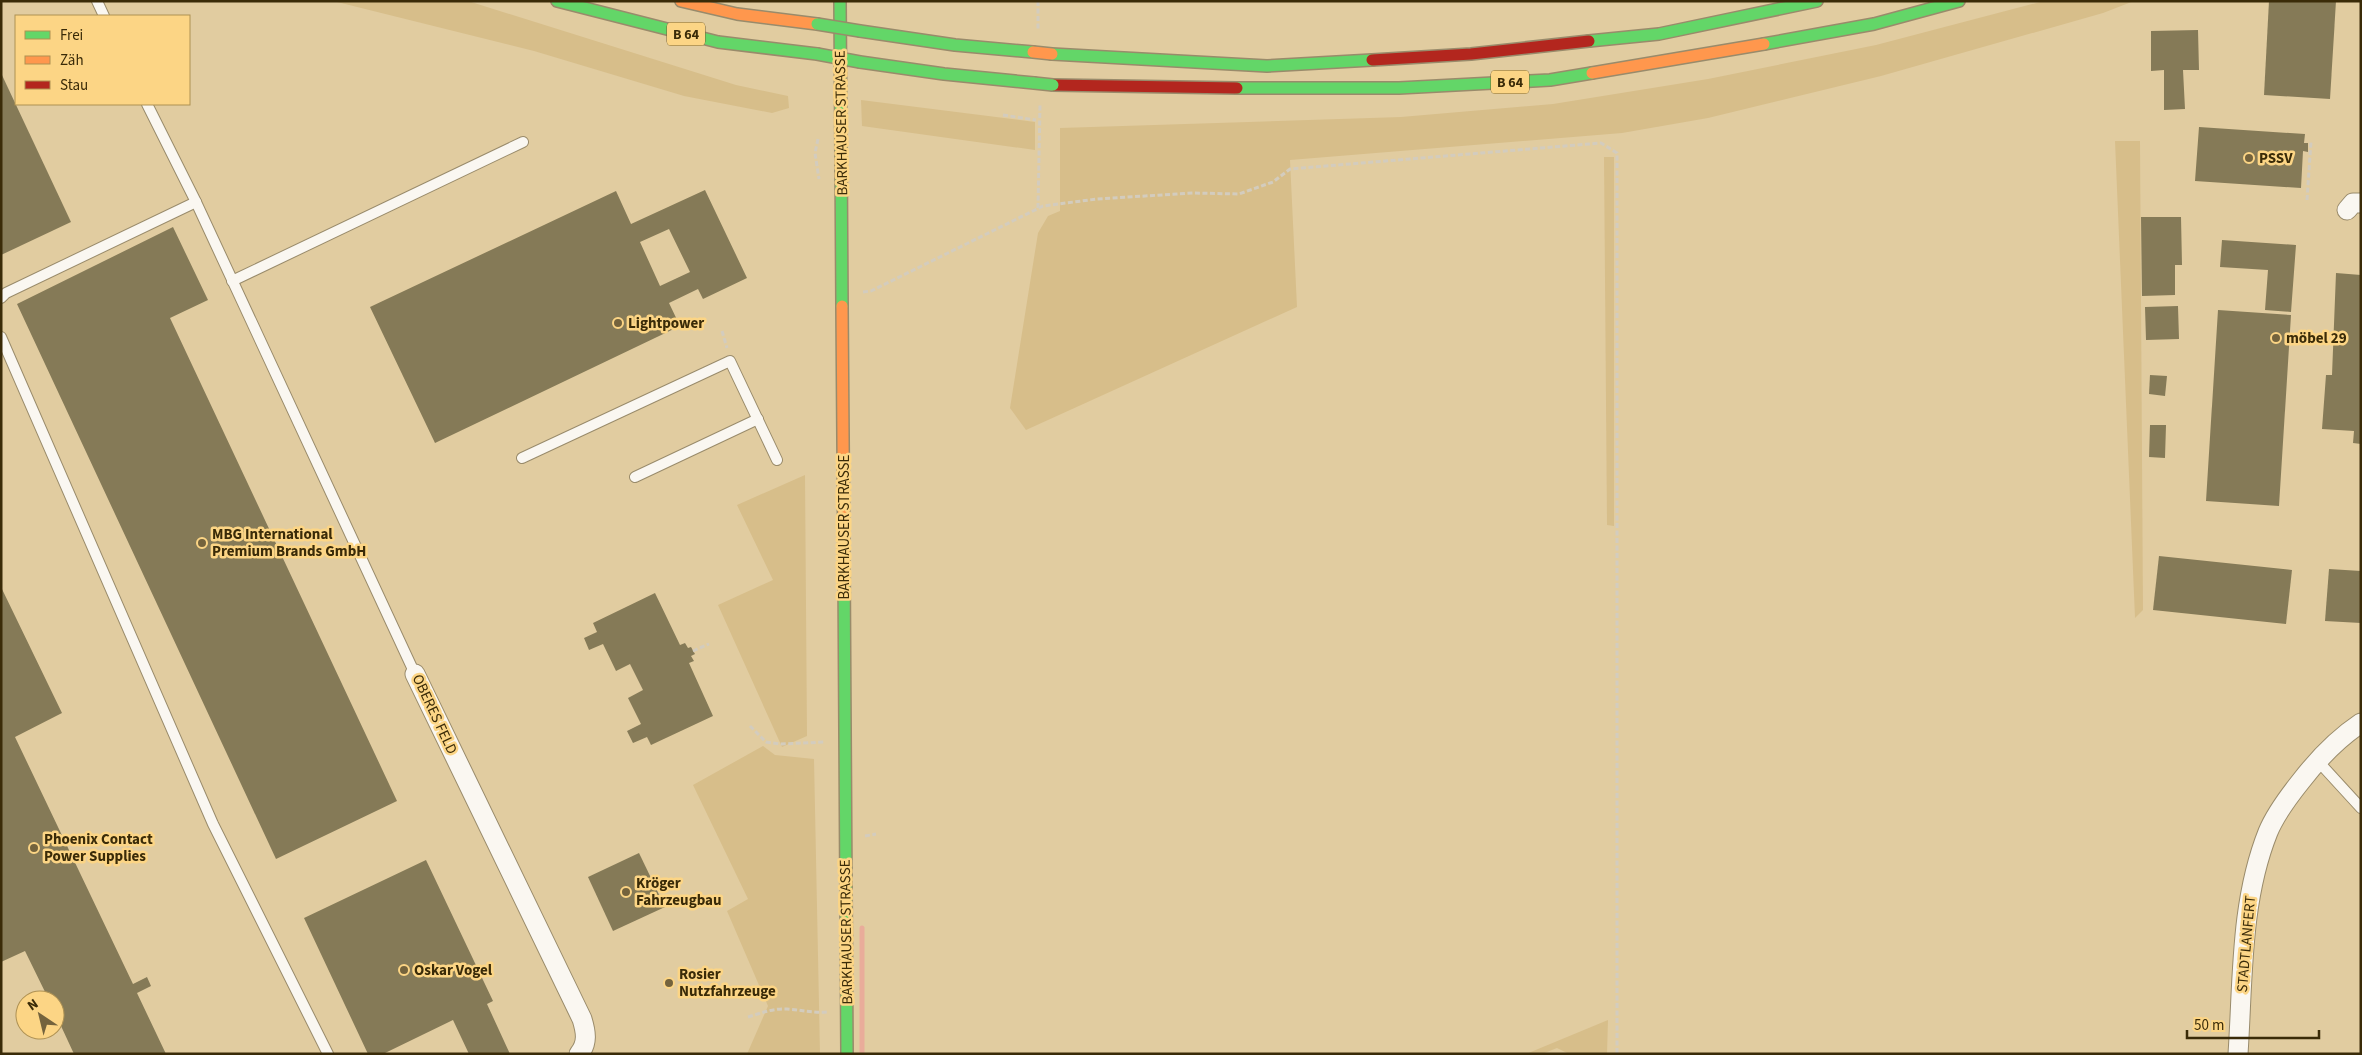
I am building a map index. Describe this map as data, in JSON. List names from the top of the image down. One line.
{"streets":{"main road":["B 64","BARKHAUSER STRASSE"],"street":["OBERES FELD","STADTLANFERT"]},"places":["PSSV","Lightpower","möbel 29","MBG International Premium Brands GmbH","Phoenix Contact Power Supplies","Kröger Fahrzeugbau","Oskar Vogel","Rosier Nutzfahrzeuge"],"legend":["Frei","Zäh","Stau"],"scale_bar":"50 m","north":"top left"}
